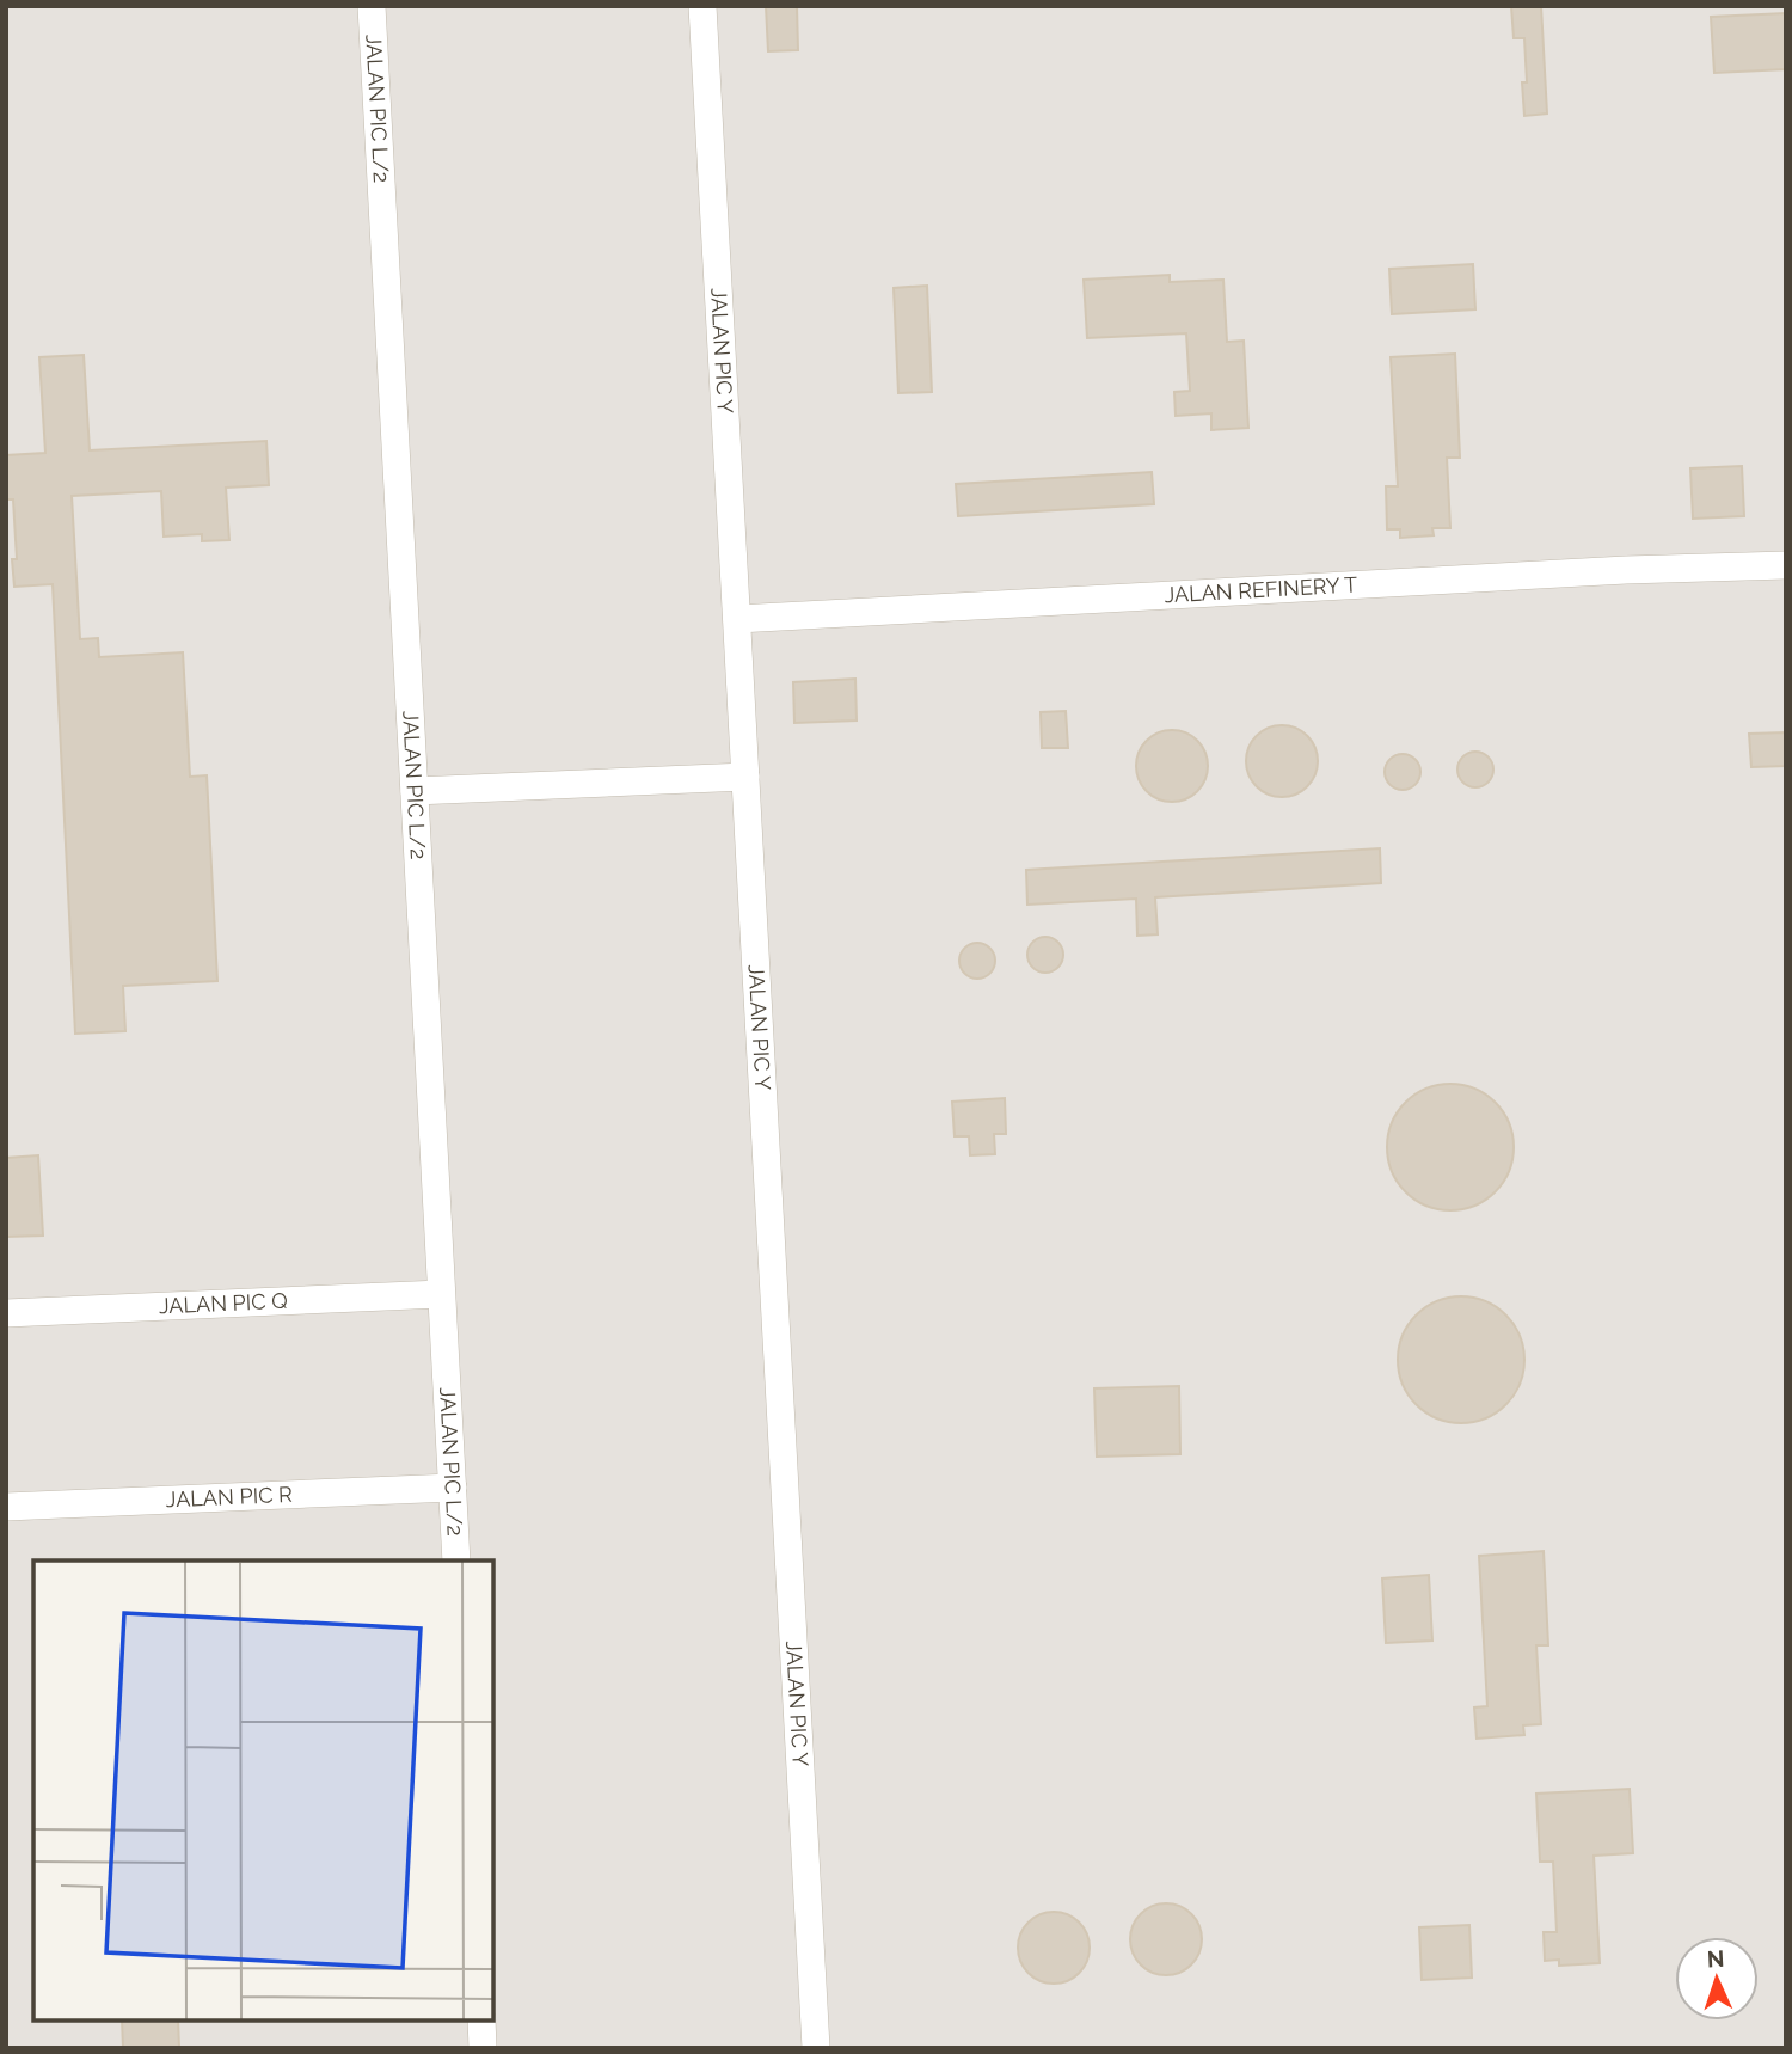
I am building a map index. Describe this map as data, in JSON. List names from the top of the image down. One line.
{"streets":{"street":["JALAN PIC L/2","JALAN PIC Y","JALAN REFINERY T","JALAN PIC Q","JALAN PIC R"]},"crossings":[["JALAN PIC L/2","JALAN PIC Q"],["JALAN PIC L/2","JALAN PIC R"],["JALAN PIC Y","JALAN REFINERY T"]],"north":"top"}
